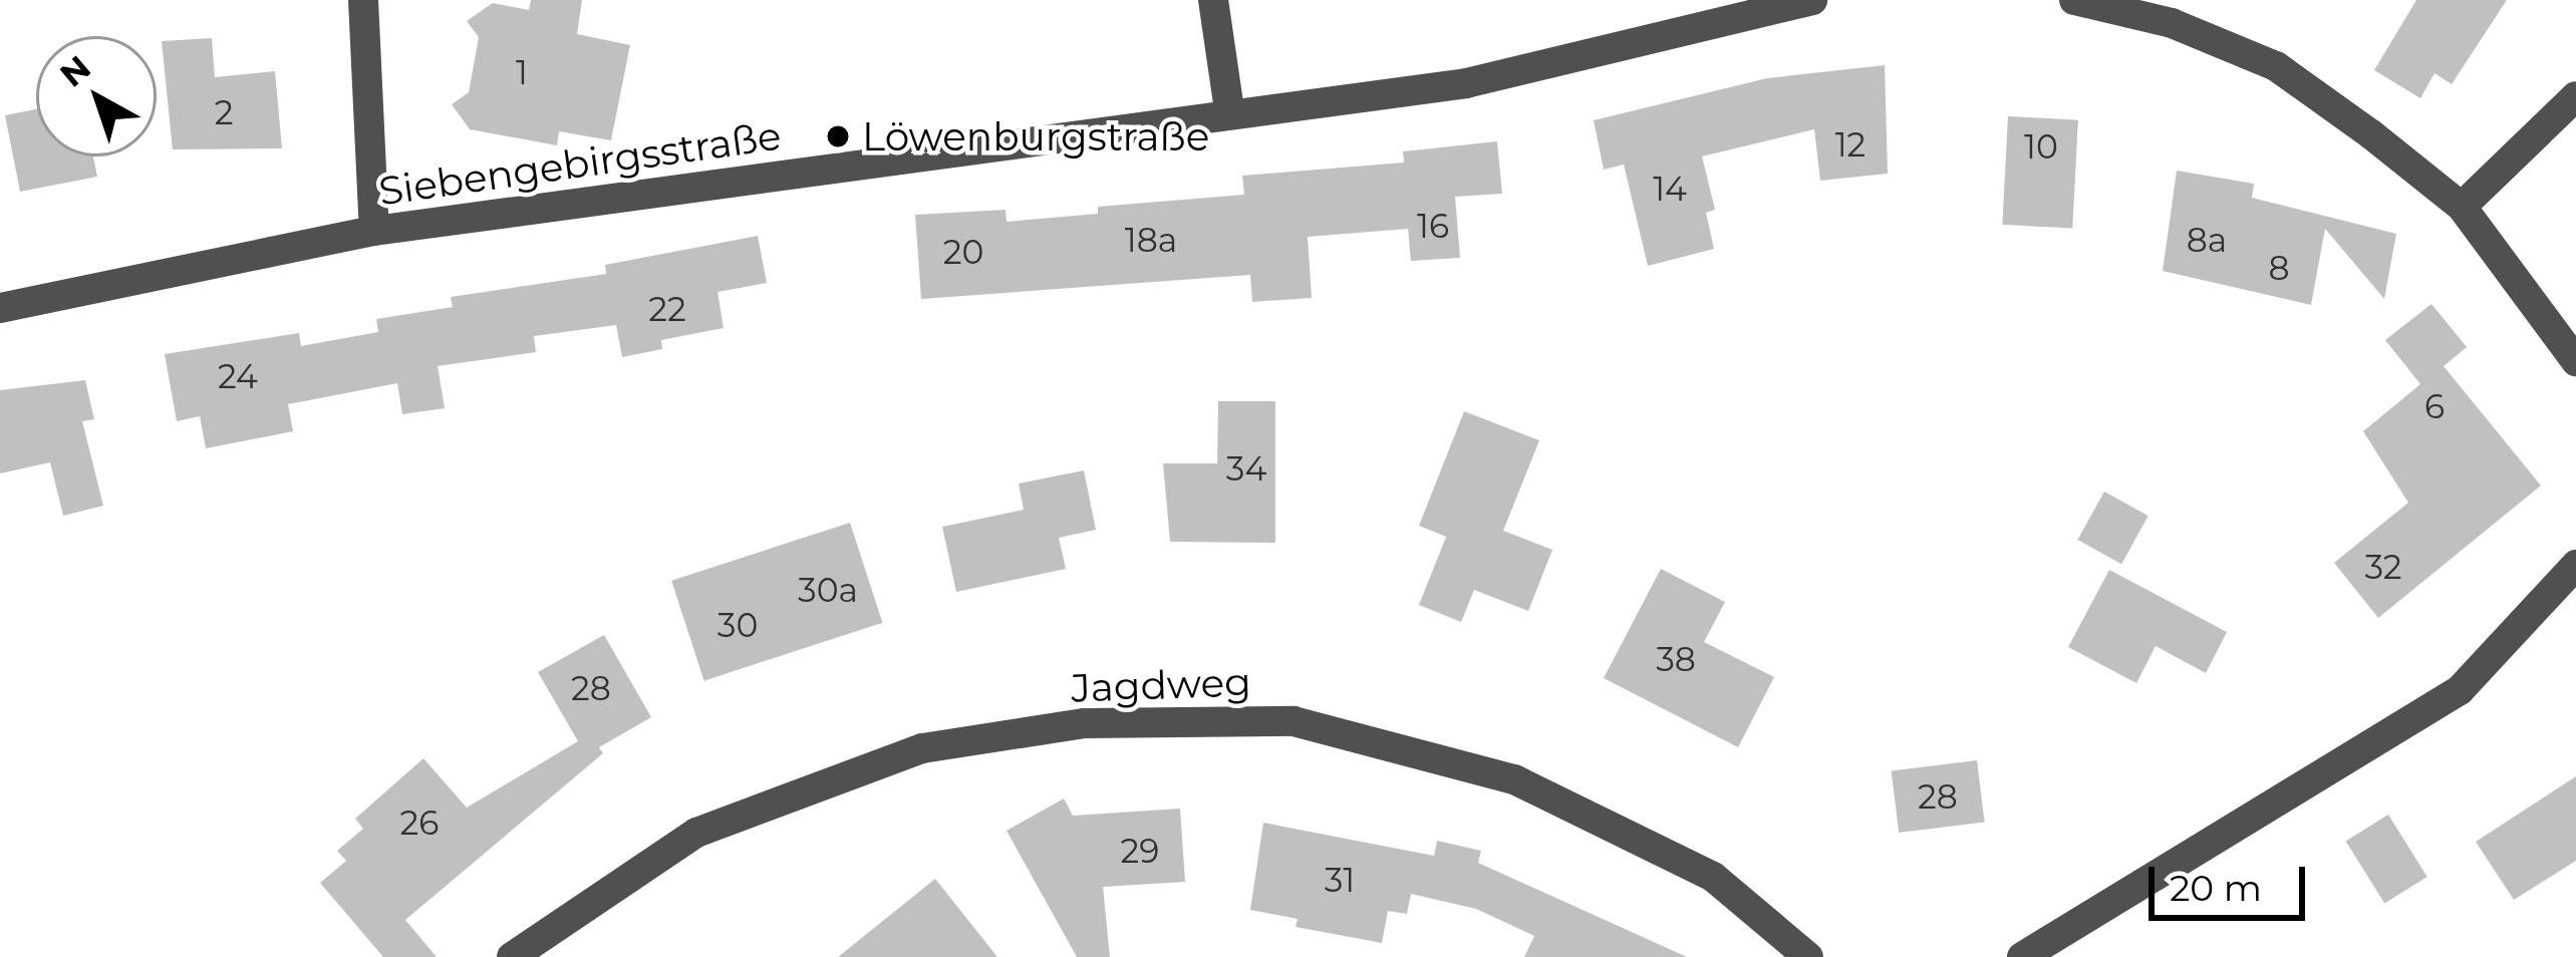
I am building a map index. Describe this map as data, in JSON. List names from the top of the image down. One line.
{"streets":{"street":["Siebengebirgsstraße","Jagdweg"]},"places":["Löwenburgstraße"],"house_numbers":["1","2","12","10","14","16","18a","8a","20","8","22","24","6","34","32","30a","30","38","28","28","26","29","31"],"scale_bar":"20 m","north":"top left"}
